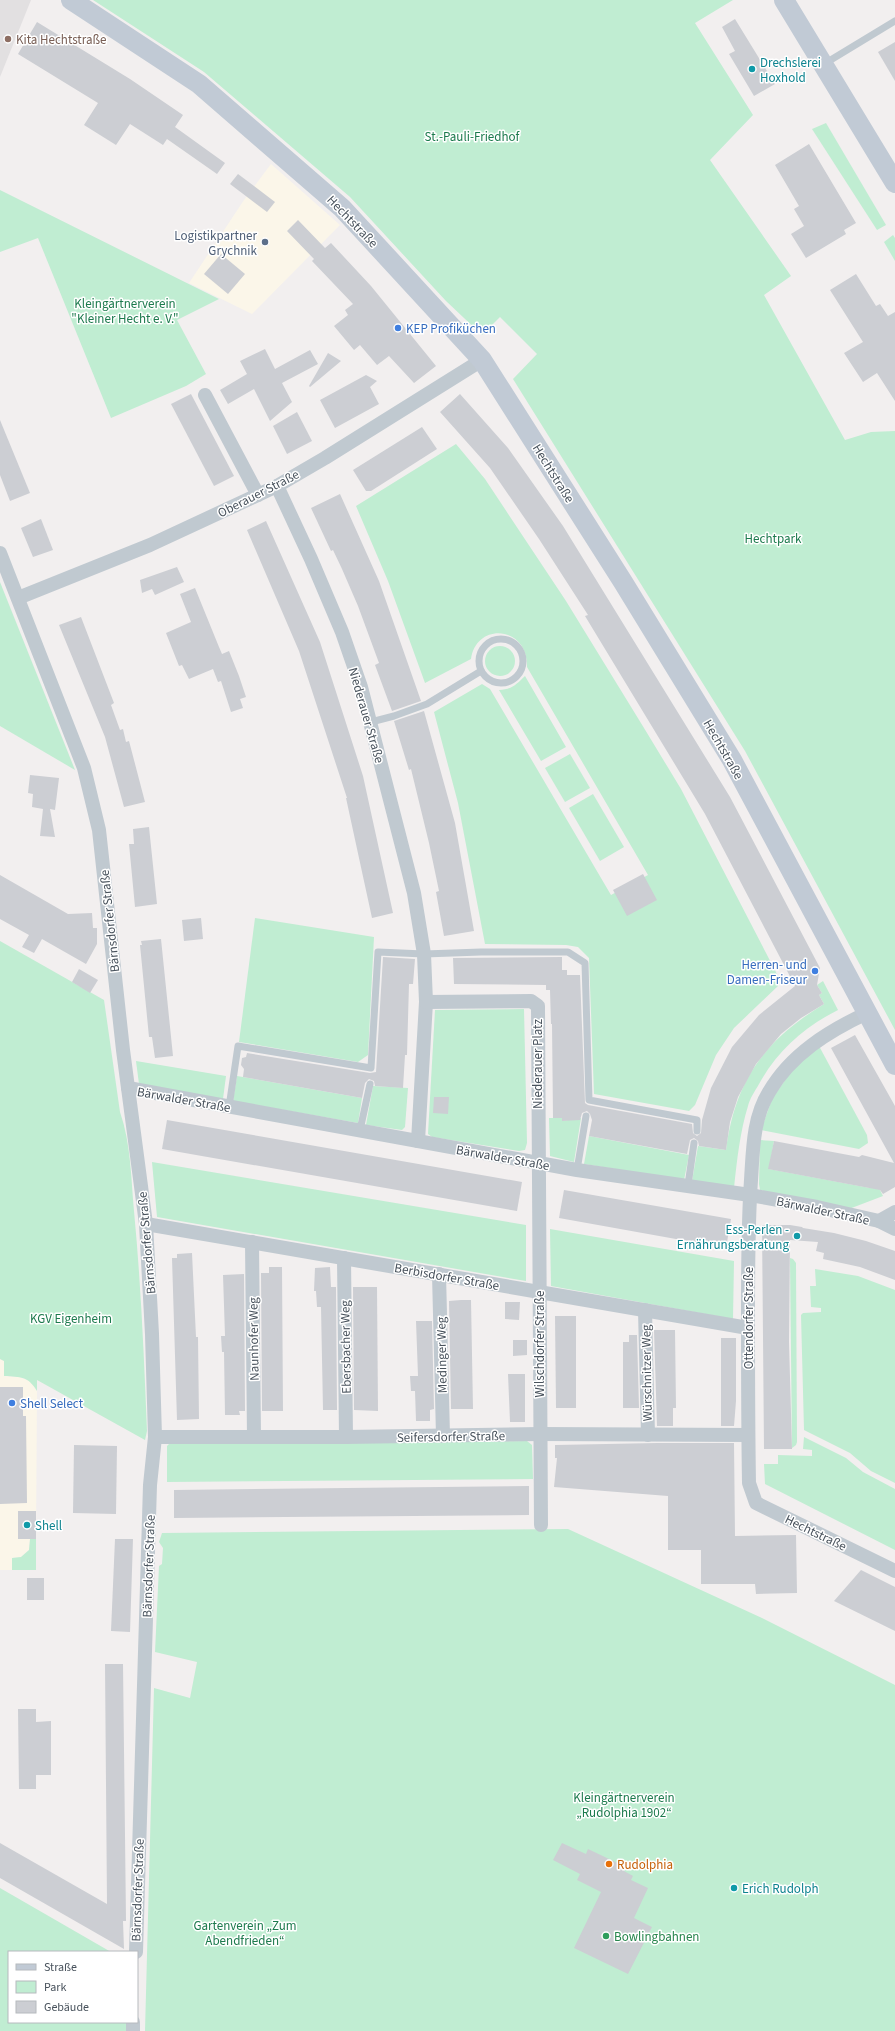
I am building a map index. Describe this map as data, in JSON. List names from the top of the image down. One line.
{"streets":{"street":["Hechtstraße","Oberauer Straße","Niederauer Straße","Bärnsdorfer Straße","Niederauer Platz","Bärwalder Straße","Berbisdorfer Straße","Ottendorfer Straße","Naunhofer Weg","Wilschdorfer Straße","Ebersbacher Weg","Medinger Weg","Würschnitzer Weg","Seifersdorfer Straße"]},"crossings":[["Hechtstraße","Oberauer Straße"],["Hechtstraße","Ottendorfer Straße"],["Oberauer Straße","Niederauer Straße"],["Oberauer Straße","Bärnsdorfer Straße"],["Bärnsdorfer Straße","Bärwalder Straße"],["Bärnsdorfer Straße","Berbisdorfer Straße"],["Bärnsdorfer Straße","Seifersdorfer Straße"],["Niederauer Platz","Bärwalder Straße"],["Niederauer Platz","Wilschdorfer Straße"],["Bärwalder Straße","Ottendorfer Straße"],["Bärwalder Straße","Wilschdorfer Straße"],["Berbisdorfer Straße","Ottendorfer Straße"],["Berbisdorfer Straße","Naunhofer Weg"],["Berbisdorfer Straße","Wilschdorfer Straße"],["Berbisdorfer Straße","Ebersbacher Weg"],["Berbisdorfer Straße","Medinger Weg"],["Berbisdorfer Straße","Würschnitzer Weg"],["Ottendorfer Straße","Seifersdorfer Straße"],["Naunhofer Weg","Seifersdorfer Straße"],["Wilschdorfer Straße","Seifersdorfer Straße"],["Ebersbacher Weg","Seifersdorfer Straße"],["Medinger Weg","Seifersdorfer Straße"],["Würschnitzer Weg","Seifersdorfer Straße"]],"parks":["St.-Pauli-Friedhof","Kleingärtnerverein \"Kleiner Hecht e. V.\"","Hechtpark","KGV Eigenheim","Kleingärtnerverein „Rudolphia 1902“","Gartenverein „Zum Abendfrieden“"],"places":["Kita Hechtstraße","Drechslerei Hoxhold","Logistikpartner Grychnik","KEP Profiküchen","Herren- und Damen-Friseur","Ess-Perlen - Ernährungsberatung","Shell Select","Shell","Rudolphia","Erich Rudolph","Bowlingbahnen"],"legend":["Straße","Park","Gebäude"]}
